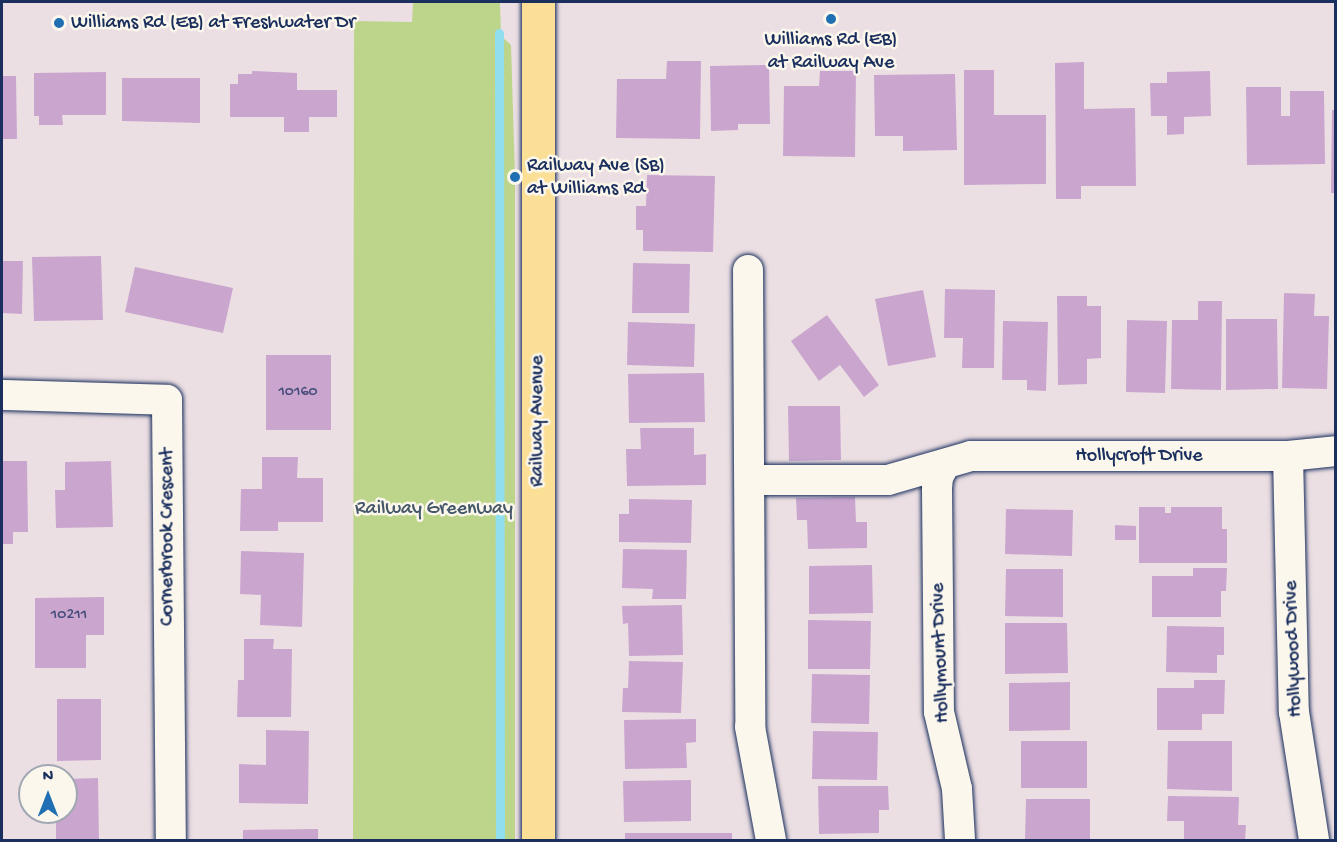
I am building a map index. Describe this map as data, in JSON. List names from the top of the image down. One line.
{"streets":{"main road":["Railway Avenue"],"street":["Hollycroft Drive","Cornerbrook Crescent","Hollywood Drive","Hollymount Drive"]},"crossings":[["Hollycroft Drive","Hollywood Drive"],["Hollycroft Drive","Hollymount Drive"]],"parks":["Railway Greenway"],"places":["Williams Rd (EB) at Railway Ave","Williams Rd (EB) at Freshwater Dr","Railway Ave (SB) at Williams Rd"],"house_numbers":["10160","10211"],"north":"top"}
